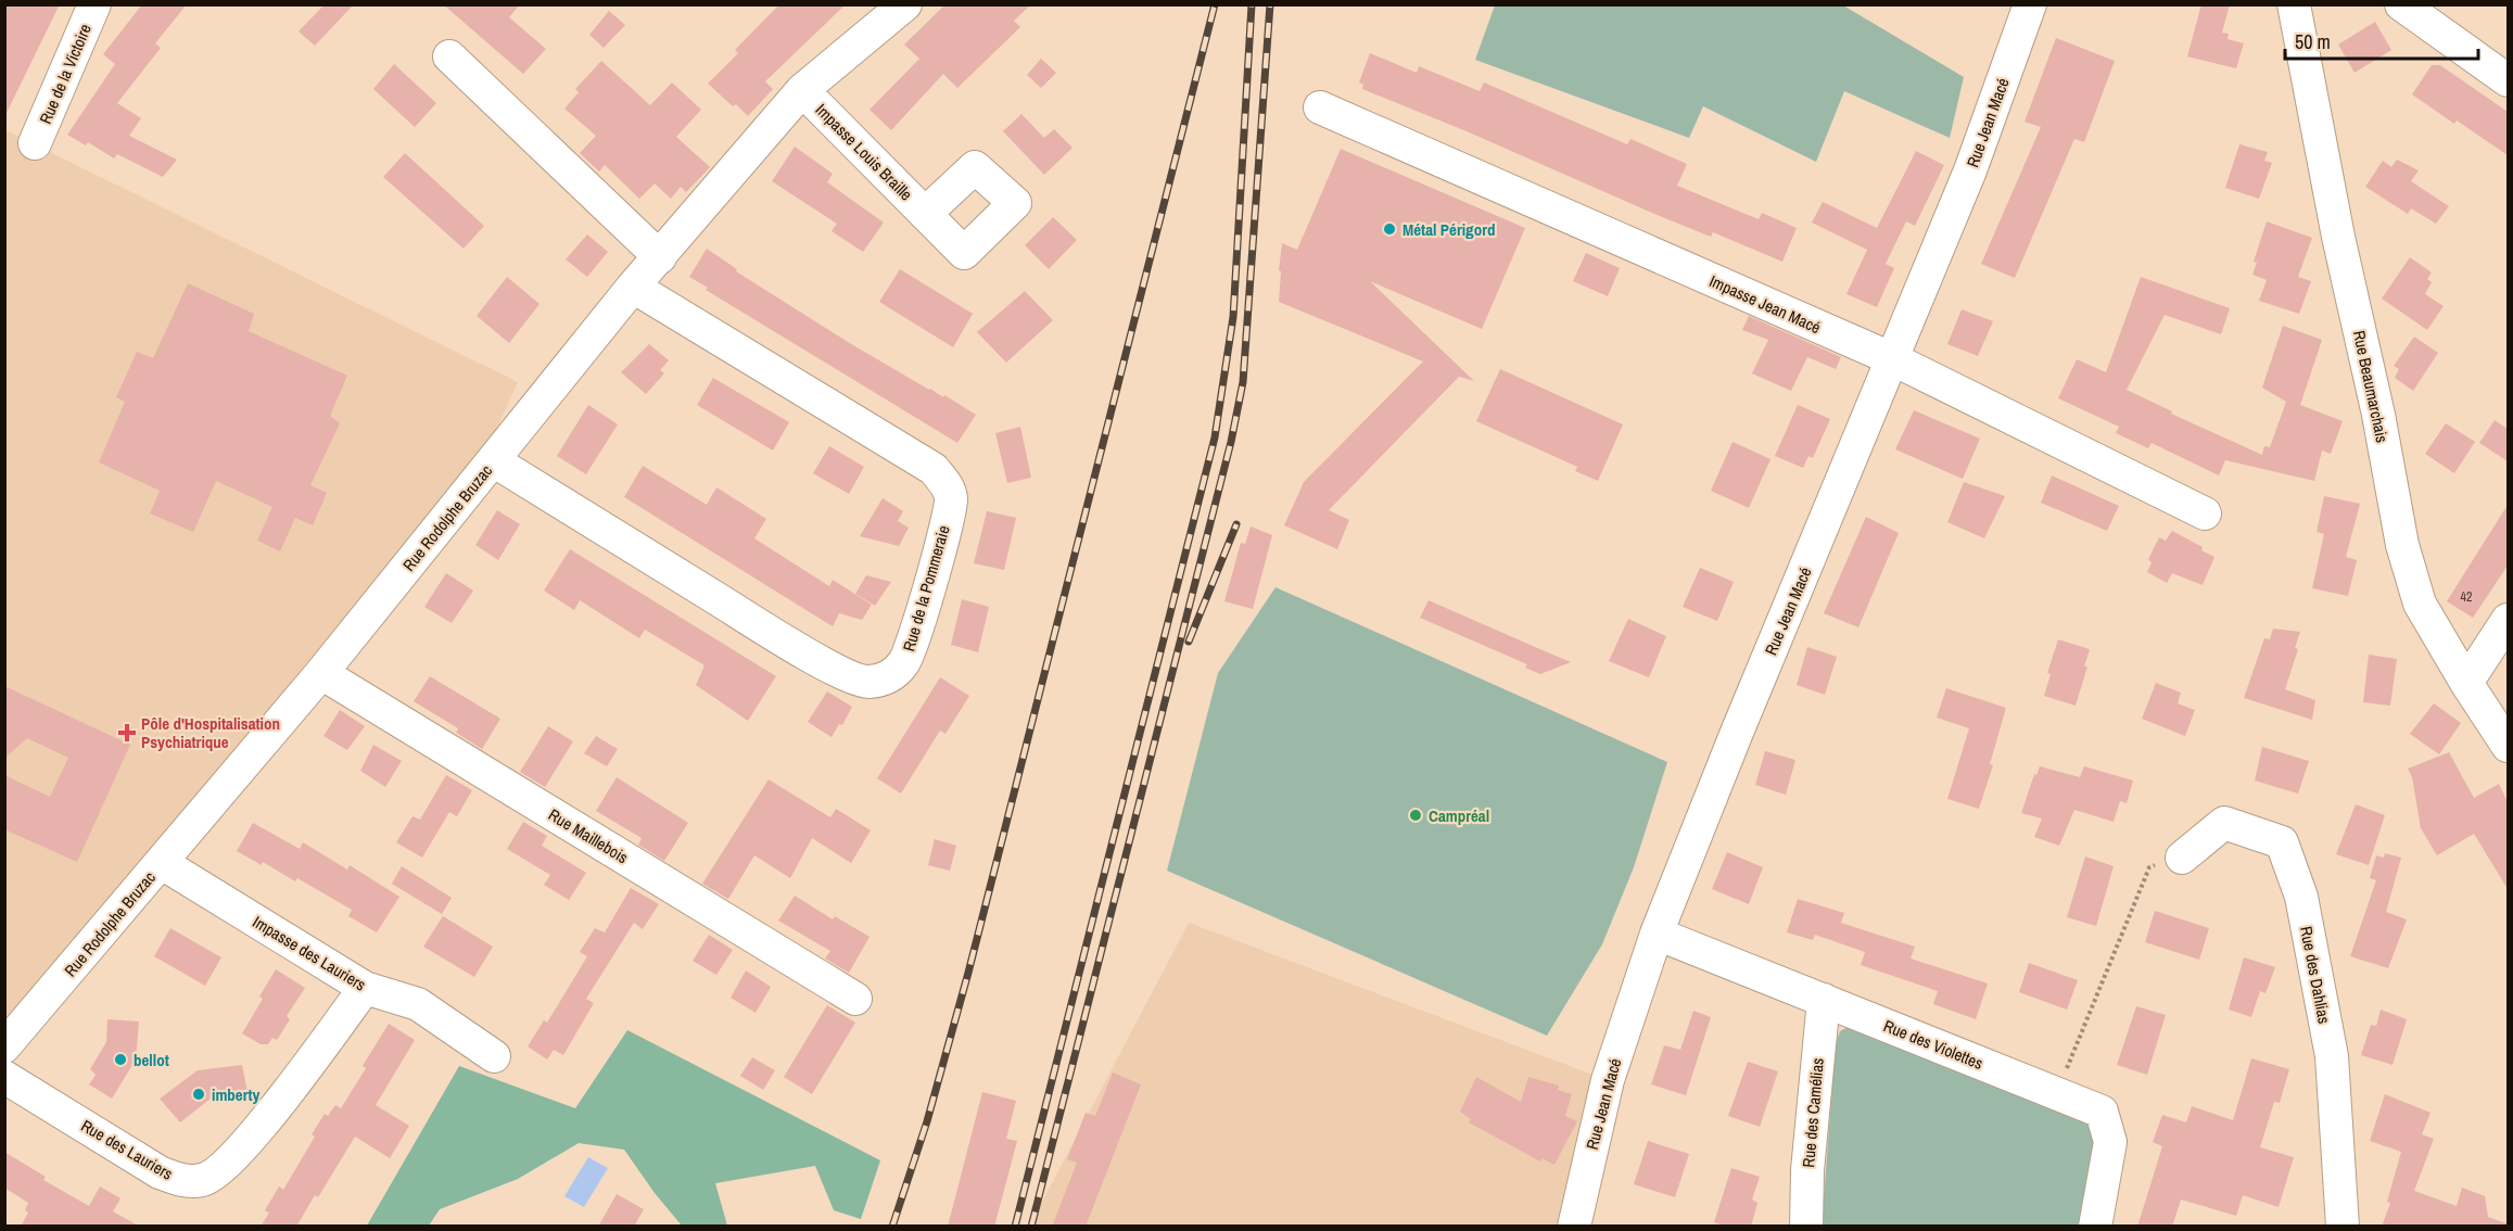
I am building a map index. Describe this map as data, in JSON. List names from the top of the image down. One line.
{"streets":{"street":["Rue de la Victoire","Rue Jean Macé","Impasse Louis Braille","Impasse Jean Macé","Rue Beaumarchais","Rue Rodolphe Bruzac","Rue de la Pommeraie","Rue Maillebois","Impasse des Lauriers","Rue des Dahlias","Rue des Violettes","Rue des Camélias","Rue des Lauriers"]},"crossings":[["Rue Jean Macé","Impasse Jean Macé"],["Rue Jean Macé","Rue des Violettes"],["Impasse Louis Braille","Rue Rodolphe Bruzac"],["Rue Rodolphe Bruzac","Rue de la Pommeraie"],["Rue Rodolphe Bruzac","Rue Maillebois"],["Rue Rodolphe Bruzac","Impasse des Lauriers"],["Impasse des Lauriers","Rue des Lauriers"],["Rue des Violettes","Rue des Camélias"]],"places":{"other":["Métal Périgord","Campréal","bellot","imberty"],"health":["Pôle d'Hospitalisation Psychiatrique"]},"house_numbers":["42"],"scale_bar":"50 m"}
